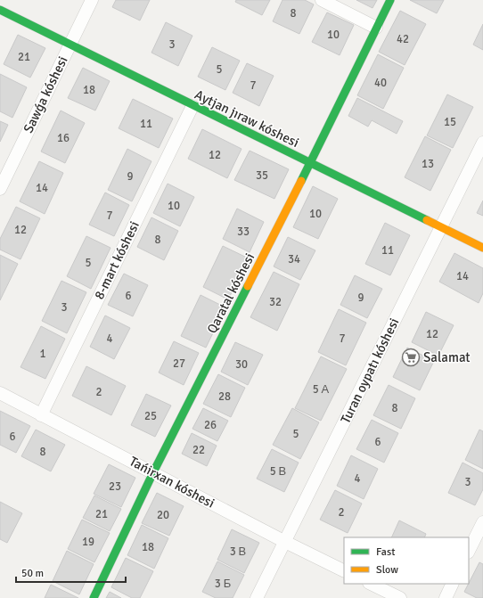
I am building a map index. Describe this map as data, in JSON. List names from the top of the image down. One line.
{"streets":{"street":["Sawǵa kóshesi","Aytjan jıraw kóshesi","8-mart kóshesi","Qaratal kóshesi","Turan oypatı kóshesi","Tańirxan kóshesi"]},"crossings":[["Sawǵa kóshesi","Aytjan jıraw kóshesi"],["Aytjan jıraw kóshesi","8-mart kóshesi"],["Aytjan jıraw kóshesi","Qaratal kóshesi"],["Aytjan jıraw kóshesi","Turan oypatı kóshesi"],["8-mart kóshesi","Tańirxan kóshesi"],["Qaratal kóshesi","Tańirxan kóshesi"],["Turan oypatı kóshesi","Tańirxan kóshesi"]],"places":{"supermarket":["Salamat"]},"house_numbers":["8","10","42","3","21","5","40","7","18","15","11","16","12","13","35","9","14","10","10","7","12","33","8","11","34","5","14","6","9","32","3","12","4","7","1","27","30","5 А","2","28","8","25","26","5","6","6","22","8","5 В","4","3","23","2","21","20","19","18","3 В","3 Б"],"legend":["Fast","Slow"],"scale_bar":"50 m"}
